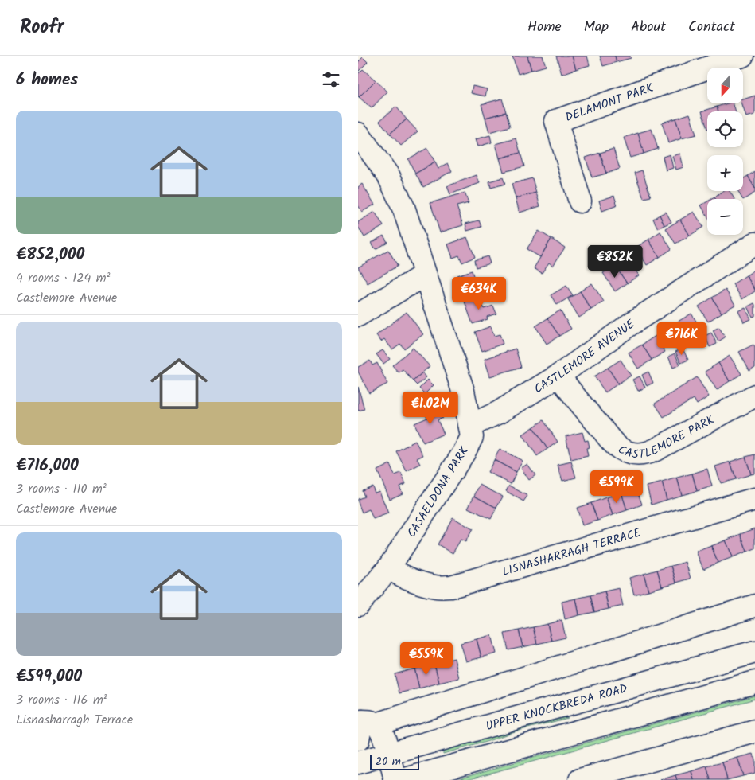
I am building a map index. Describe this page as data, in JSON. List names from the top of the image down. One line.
{"streets":{"main road":["DELAMONT PARK","CASTLEMORE AVENUE","CASTLEMORE PARK","CASAELDONA PARK","LISNASHARRAGH TERRACE","UPPER KNOCKBREDA ROAD"]},"crossings":[["CASTLEMORE AVENUE","CASTLEMORE PARK"],["CASTLEMORE AVENUE","CASAELDONA PARK"],["CASAELDONA PARK","LISNASHARRAGH TERRACE"]],"scale_bar":"20 m","north":"bottom","page":{"header":"Roofr","nav":["Home","Map","About","Contact"],"heading":"6 homes","map_buttons":["+","−"],"list":[{"name":"€852,000","note":"4 rooms · 124 m² · Castlemore Avenue"},{"name":"€716,000","note":"3 rooms · 110 m² · Castlemore Avenue"},{"name":"€599,000","note":"3 rooms · 116 m² · Lisnasharragh Terrace"}],"price":["€852K","€634K","€716K","€1.02M","€599K","€559K"],"scale":"20 m"}}
